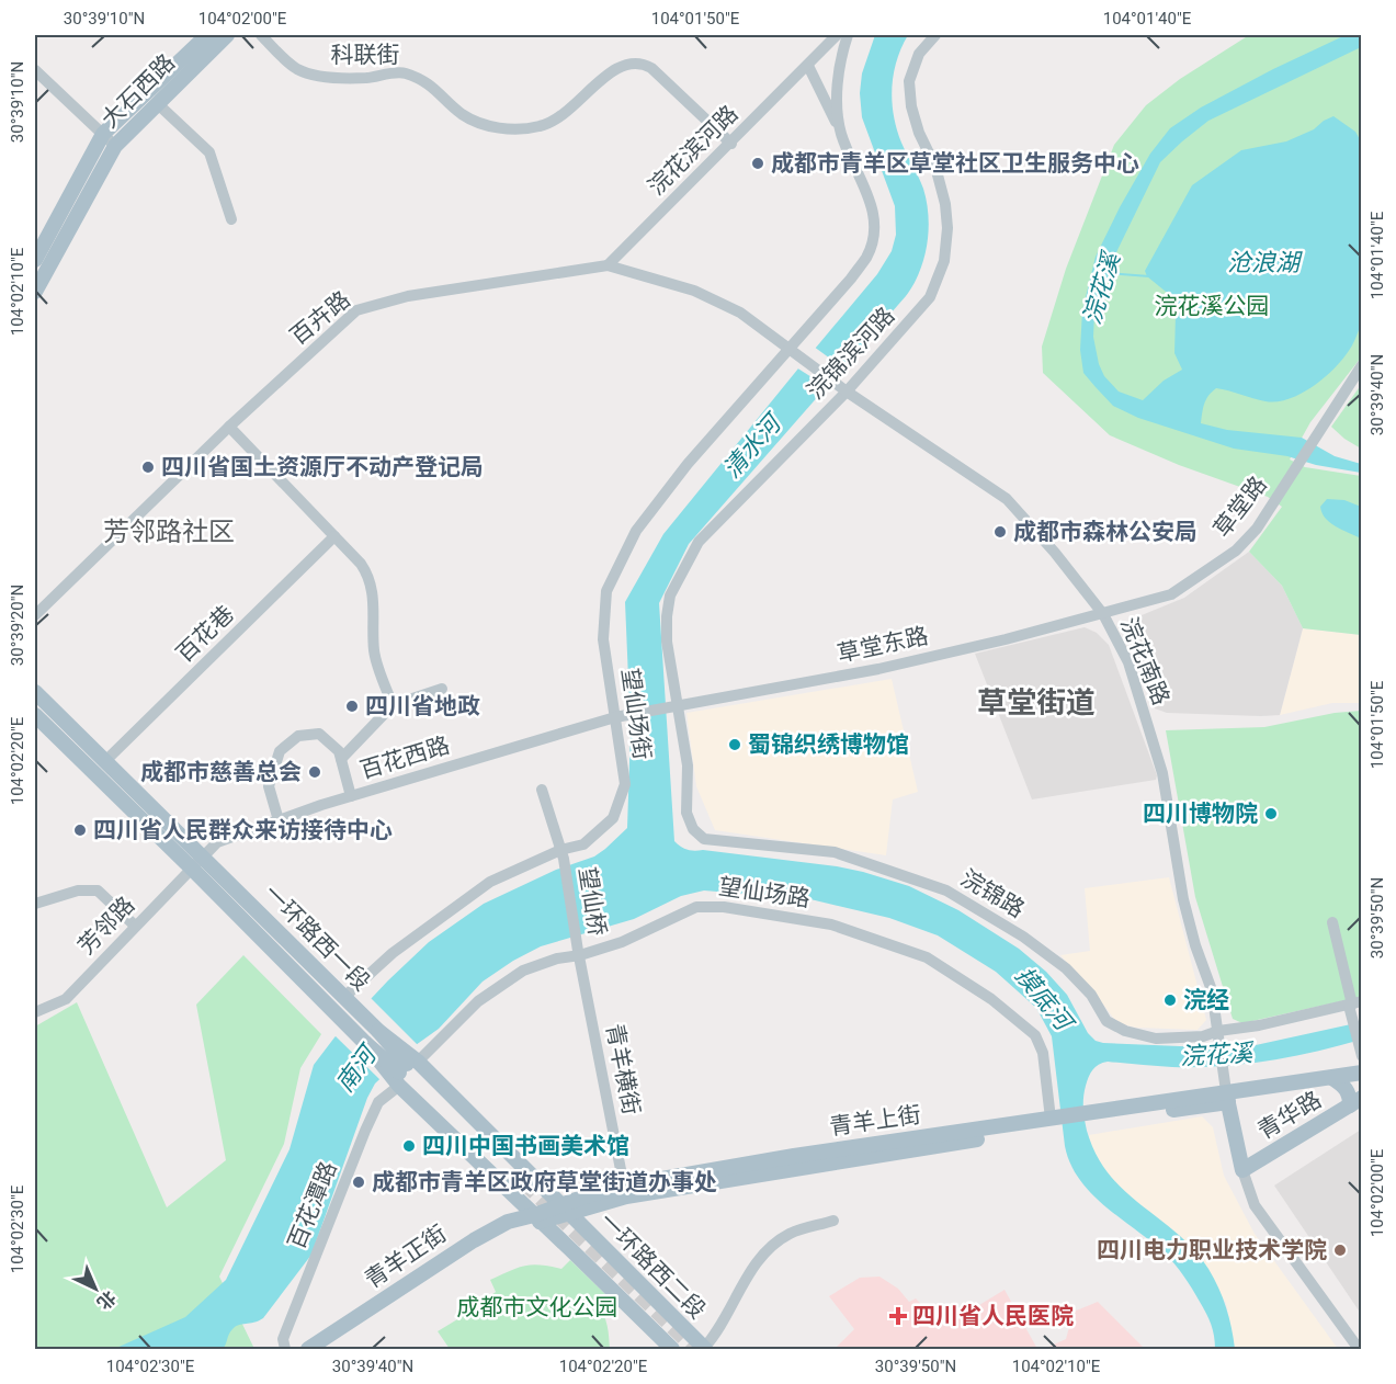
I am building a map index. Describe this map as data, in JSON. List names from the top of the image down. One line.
{"streets":{"main road":["大石西路","一环路西一段","青华路","青羊上街","青羊正街","一环路西二段"],"street":["科联街","浣花滨河路","百卉路","浣锦滨河路","草堂路","百花巷","草堂东路","浣花南路","望仙场街","百花西路","望仙场路","浣锦路","望仙桥","芳邻路","青羊横街","百花潭路"]},"crossings":[["科联街","浣花滨河路"],["浣花滨河路","百卉路"],["百卉路","浣花南路"],["百卉路","望仙场街"],["浣锦滨河路","草堂东路"],["浣锦滨河路","浣花南路"],["浣锦滨河路","浣锦路"],["草堂路","草堂东路"],["草堂路","浣花南路"],["百花巷","一环路西一段"],["草堂东路","浣花南路"],["草堂东路","望仙场街"],["草堂东路","百花西路"],["草堂东路","浣锦路"],["浣花南路","望仙场街"],["浣花南路","浣锦路"],["浣花南路","青华路"],["浣花南路","青羊上街"],["望仙场街","百花西路"],["望仙场街","望仙桥"],["望仙场街","一环路西一段"],["百花西路","芳邻路"],["百花西路","一环路西一段"],["望仙场路","望仙桥"],["望仙场路","一环路西一段"],["望仙场路","青羊横街"],["望仙场路","青羊上街"],["望仙场路","百花潭路"],["望仙桥","青羊横街"],["芳邻路","一环路西一段"],["一环路西一段","百花潭路"],["青羊横街","青羊上街"],["青华路","青羊上街"],["青羊上街","青羊正街"],["青羊上街","一环路西二段"],["青羊正街","一环路西二段"]],"districts":["芳邻路社区","草堂街道"],"water":["沧浪湖","浣花溪","清水河","摸底河","南河"],"parks":["浣花溪公园","成都市文化公园"],"places":{"other":["成都市青羊区草堂社区卫生服务中心","四川省国土资源厅不动产登记局","成都市森林公安局","四川省地政","蜀锦织绣博物馆","成都市慈善总会","四川博物院","四川省人民群众来访接待中心","浣经","四川中国书画美术馆","成都市青羊区政府草堂街道办事处","四川电力职业技术学院"],"health":["四川省人民医院"]},"north":"bottom right","coordinates":["30°39'10\"N","104°02'00\"E","104°01'50\"E","104°01'40\"E","104°02'10\"E","30°39'40\"N","30°39'20\"N","104°02'20\"E","30°39'50\"N","104°02'30\"E"]}
